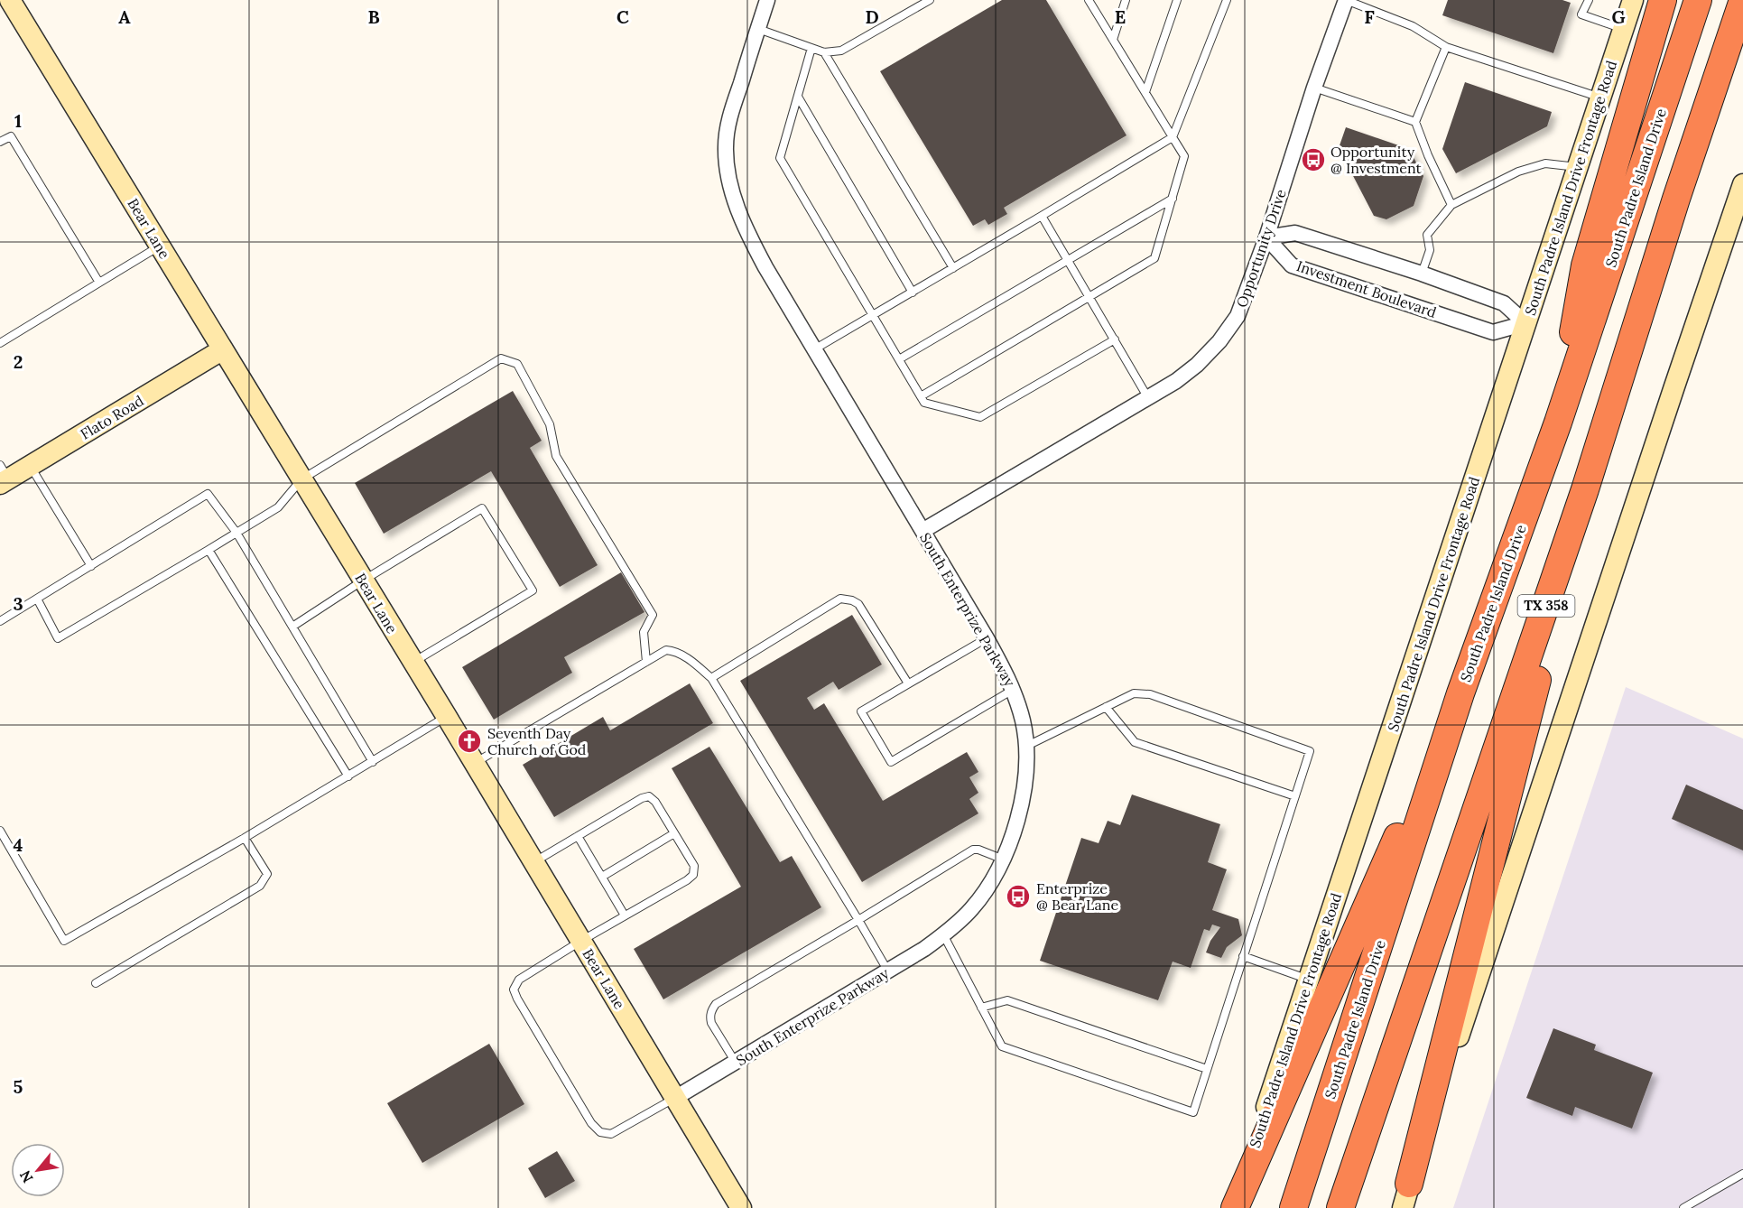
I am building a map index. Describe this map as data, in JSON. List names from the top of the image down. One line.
{"streets":{"highway":["South Padre Island Drive","TX 358"],"main road":["South Padre Island Drive Frontage Road","Bear Lane","Flato Road"],"street":["Opportunity Drive","Investment Boulevard","South Enterprize Parkway"]},"crossings":[["South Padre Island Drive Frontage Road","Investment Boulevard"],["Bear Lane","Flato Road"],["Bear Lane","South Enterprize Parkway"],["Opportunity Drive","Investment Boulevard"],["Opportunity Drive","South Enterprize Parkway"]],"places":{"bus stop":["Opportunity @ Investment","Enterprize @ Bear Lane"],"church":["Seventh Day Church of God"]},"north":"bottom left","grid":{"columns":["A","B","C","D","E","F","G"],"rows":["1","2","3","4","5"]}}
